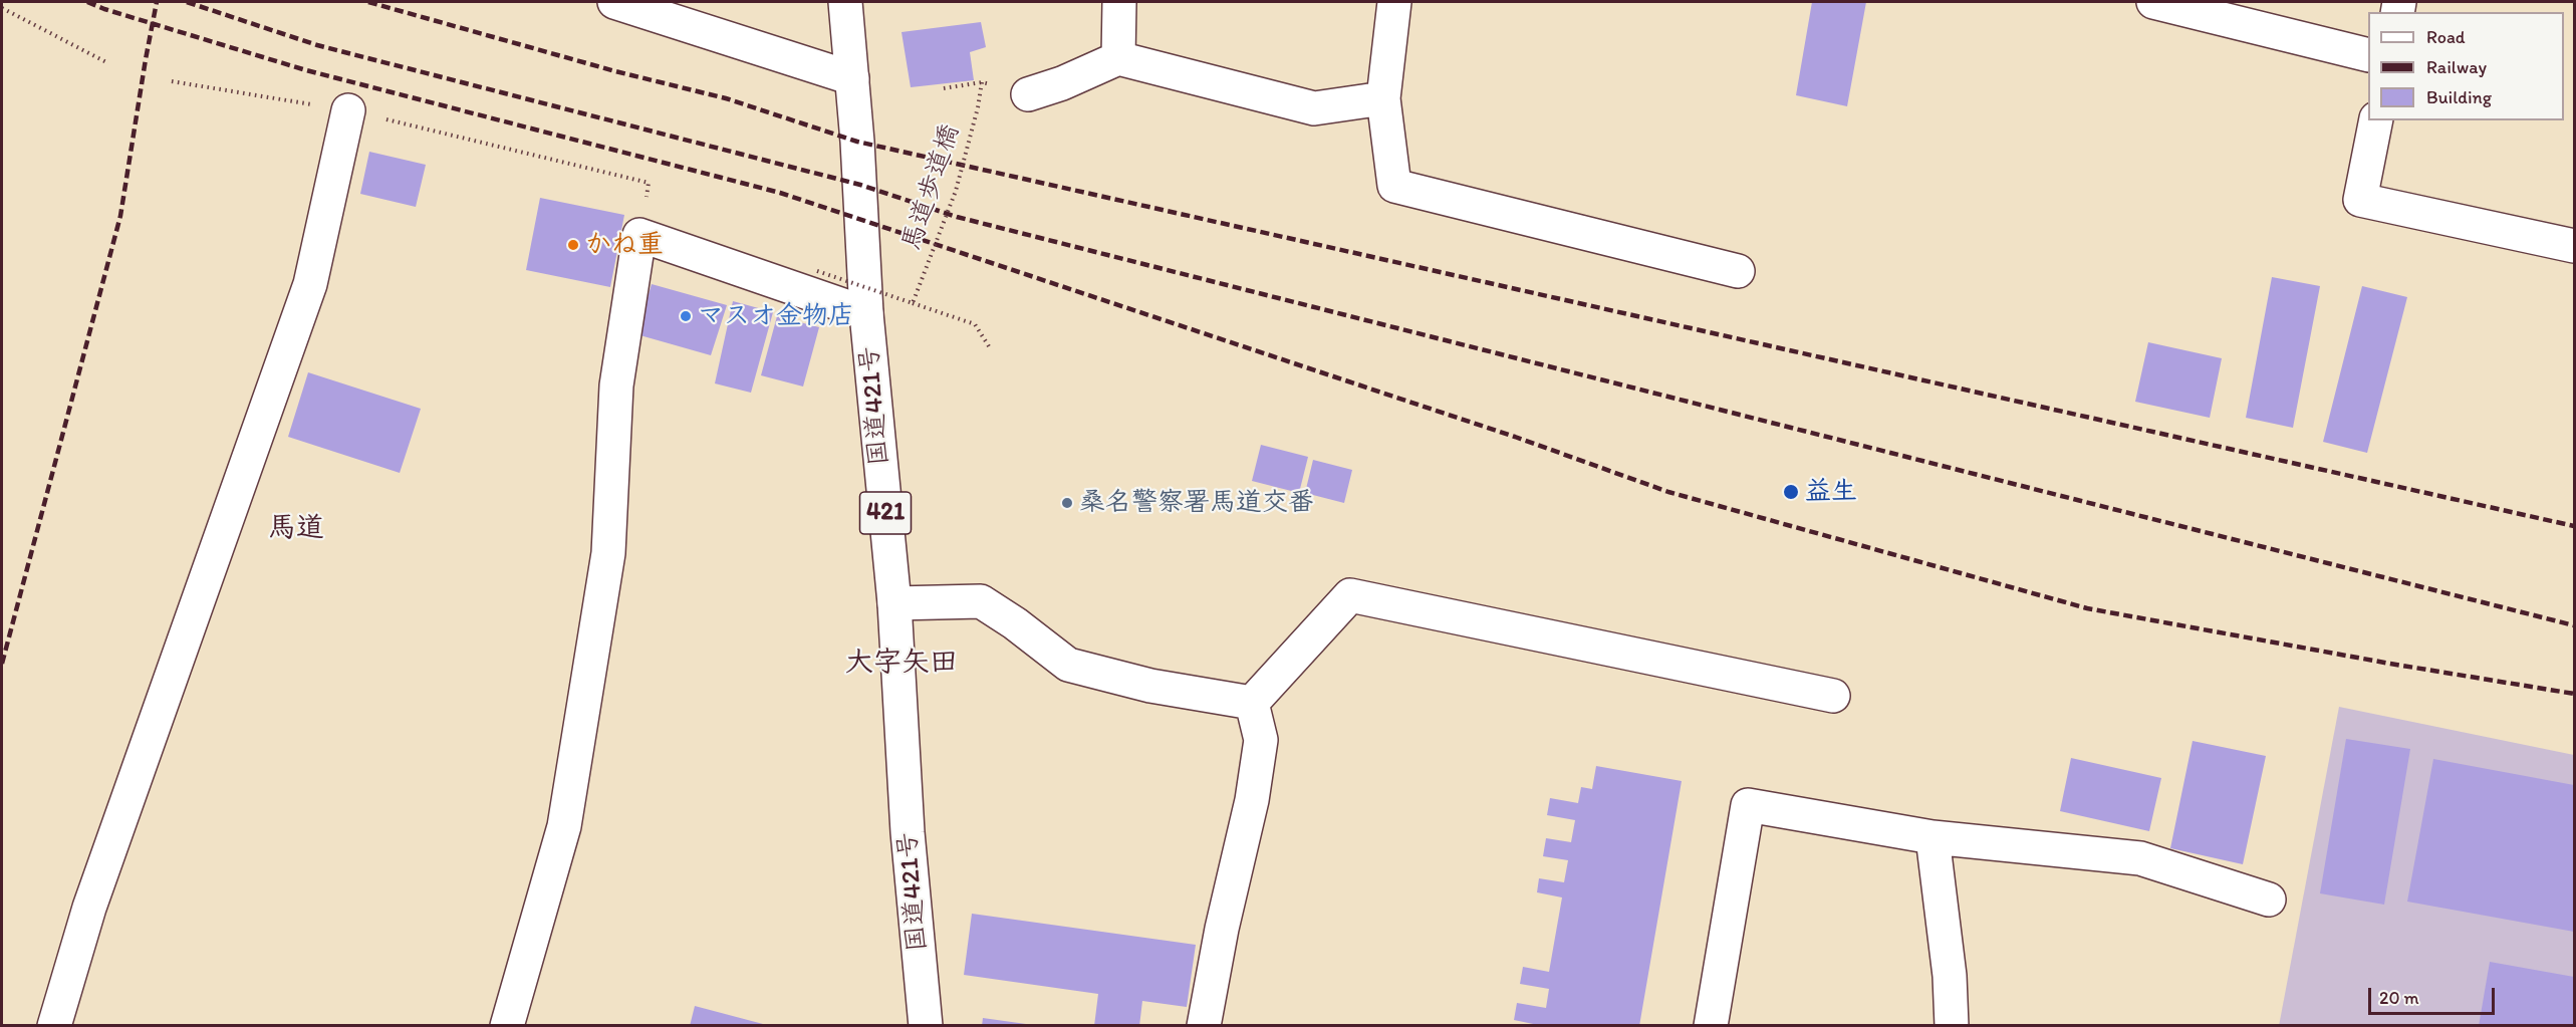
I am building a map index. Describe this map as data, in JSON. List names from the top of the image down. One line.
{"streets":{"main road":["国道421号","421"],"path":["馬道歩道橋"]},"districts":["馬道","大字矢田"],"places":["かね重","マスオ金物店","益生","桑名警察署馬道交番"],"legend":["Road","Railway","Building"],"scale_bar":"20 m"}
